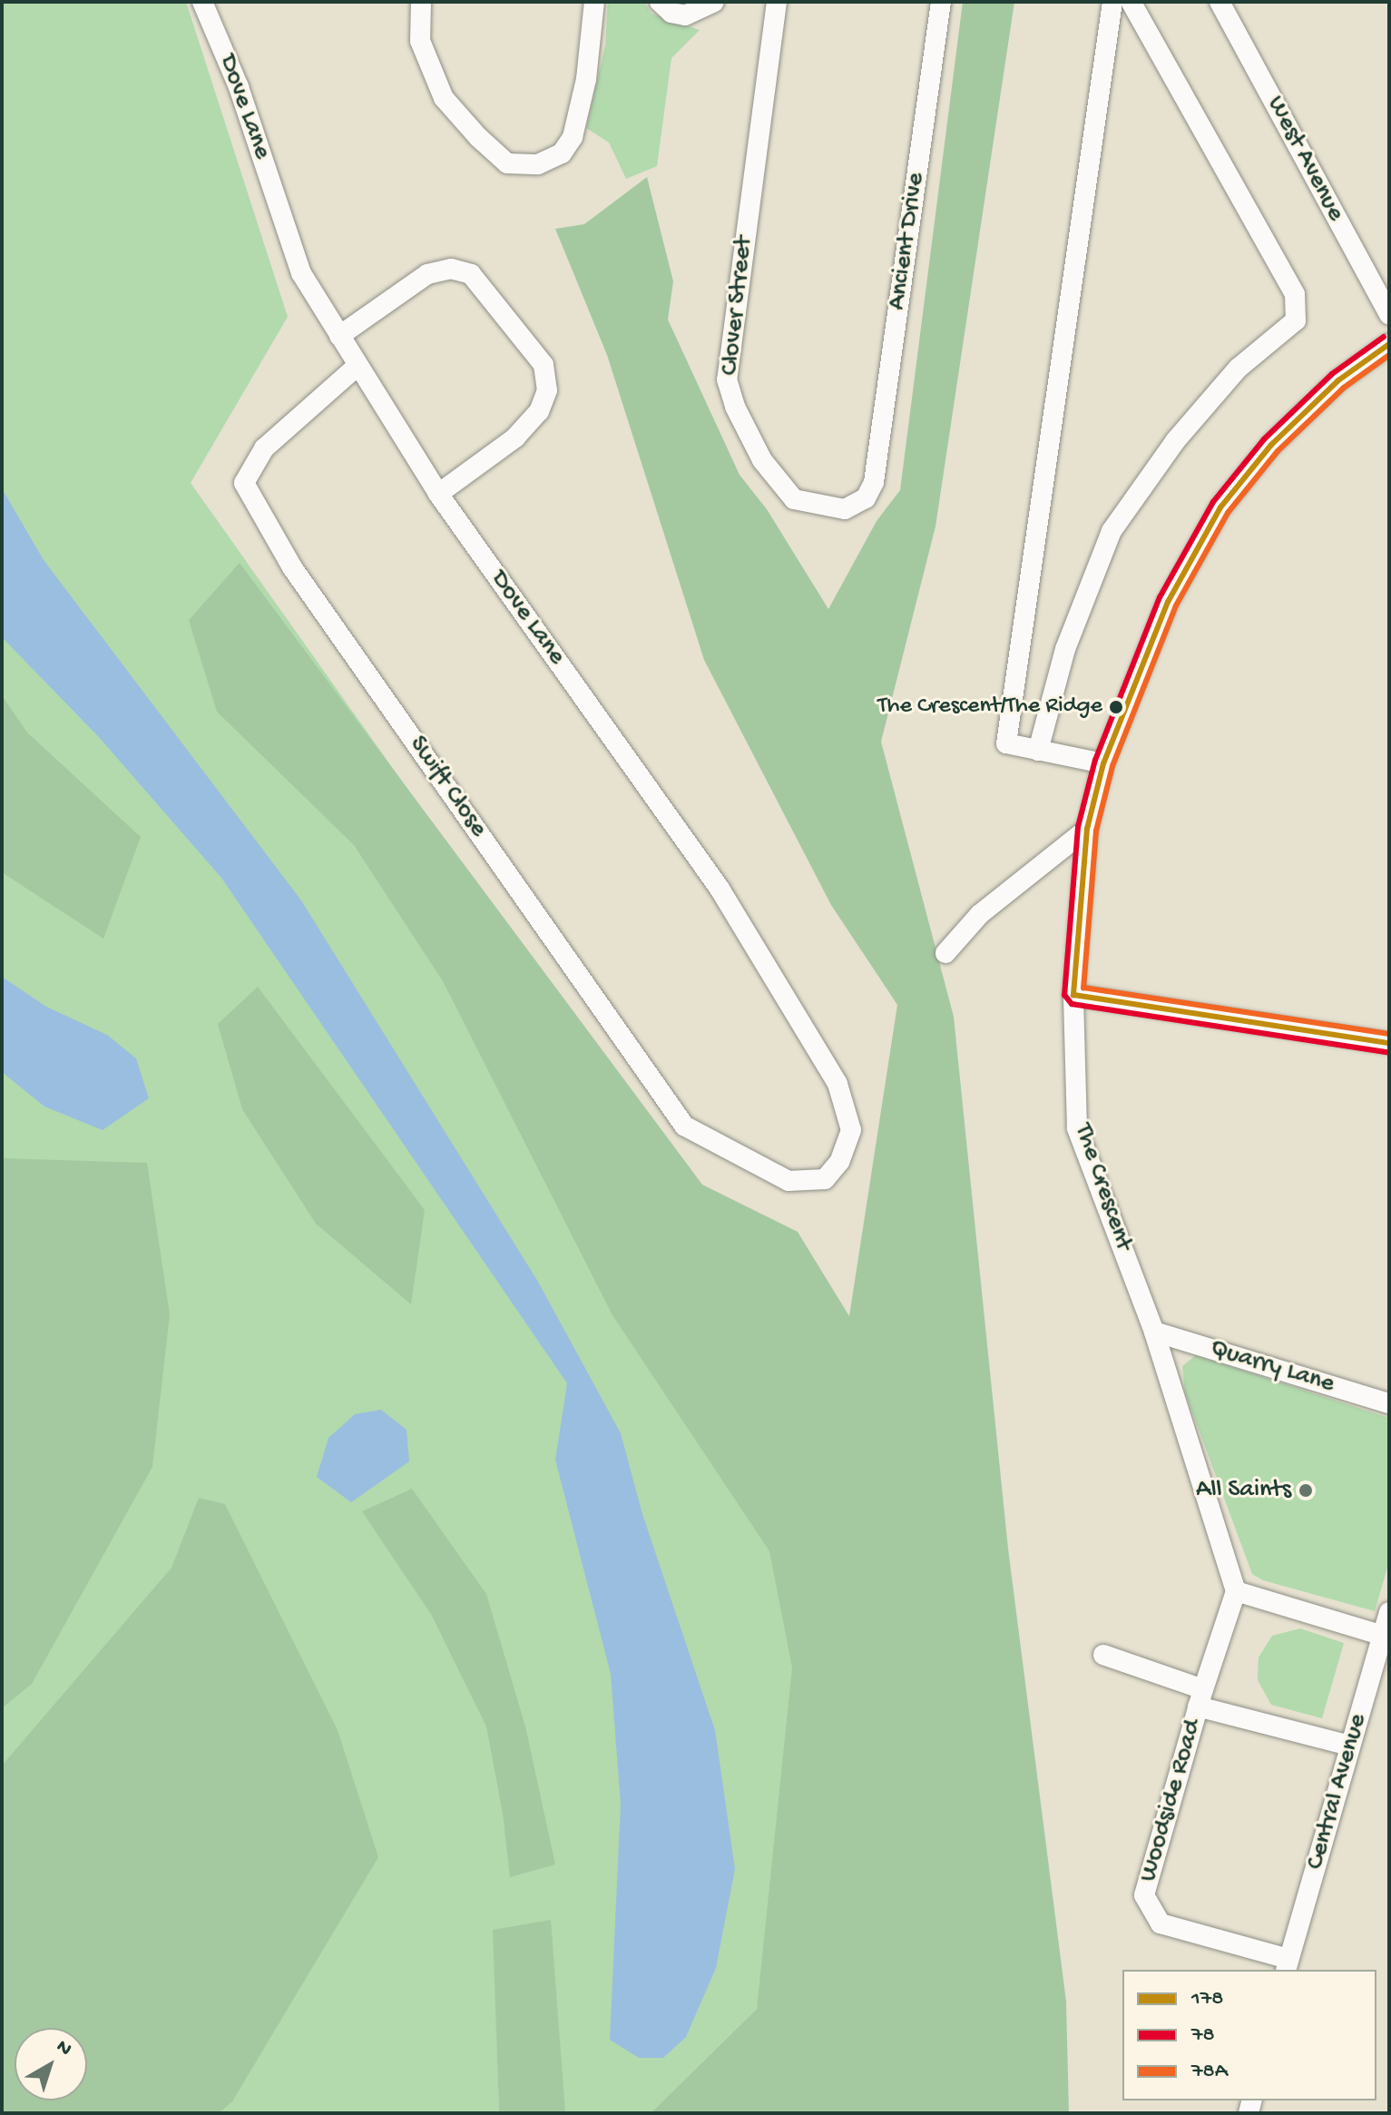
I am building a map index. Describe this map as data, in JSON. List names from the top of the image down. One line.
{"streets":{"street":["Dove Lane","West Avenue","Ancient Drive","Clover Street","Swift Close","The Crescent","Quarry Lane","Central Avenue","Woodside Road"]},"crossings":[["Dove Lane","Swift Close"],["Ancient Drive","Clover Street"],["The Crescent","Quarry Lane"],["The Crescent","Woodside Road"],["Central Avenue","Woodside Road"]],"places":["The Crescent/The Ridge","All Saints"],"lines":["transit line 78","transit line 178","transit line 78A"],"legend":["178","78","78A"],"north":"top right"}
